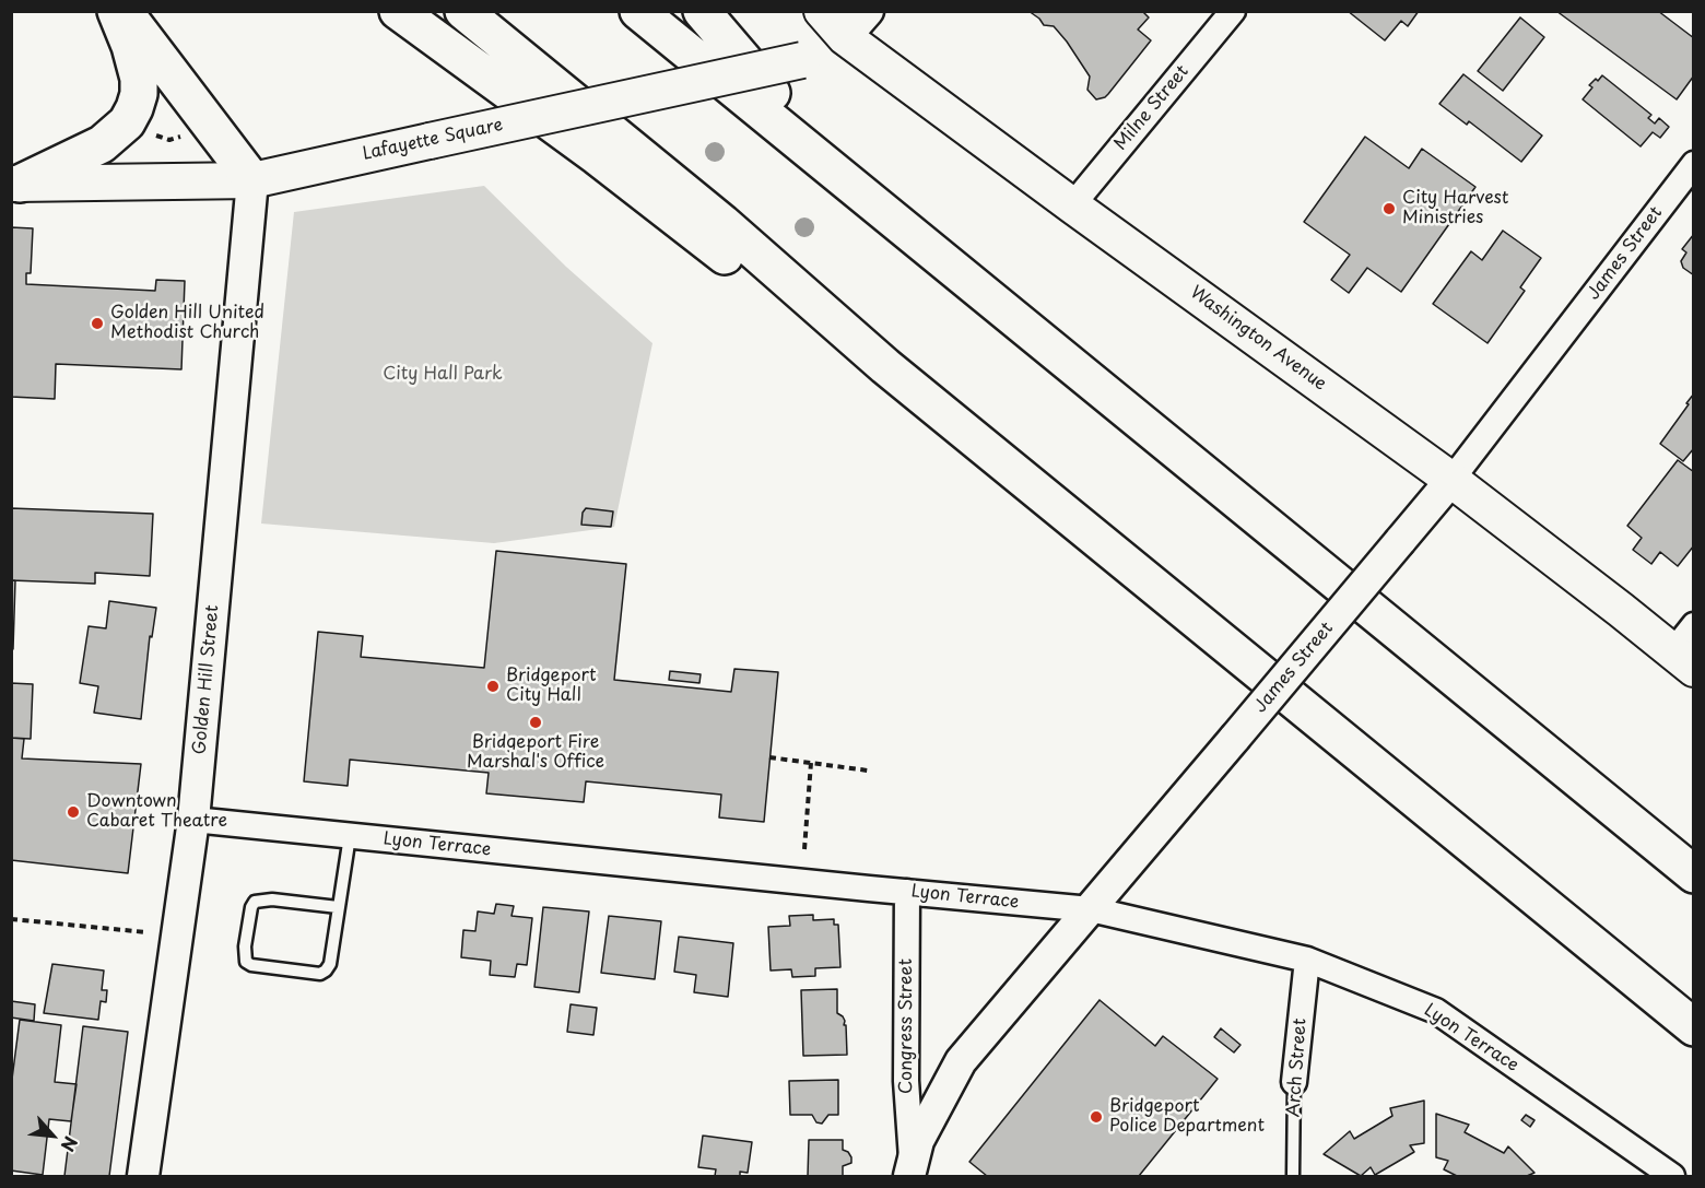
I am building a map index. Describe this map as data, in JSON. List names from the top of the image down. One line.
{"streets":{"main road":["Lafayette Square","Washington Avenue"],"street":["Milne Street","James Street","Golden Hill Street","Lyon Terrace","Congress Street","Arch Street"]},"crossings":[["Milne Street","Washington Avenue"],["Lafayette Square","Washington Avenue"],["Lafayette Square","Golden Hill Street"],["James Street","Washington Avenue"],["James Street","Lyon Terrace"],["James Street","Congress Street"],["Golden Hill Street","Lyon Terrace"],["Lyon Terrace","Congress Street"],["Lyon Terrace","Arch Street"]],"parks":["City Hall Park"],"places":["City Harvest Ministries","Golden Hill United Methodist Church","Bridgeport City Hall","Bridgeport Fire Marshal's Office","Downtown Cabaret Theatre","Bridgeport Police Department"],"north":"bottom right"}
